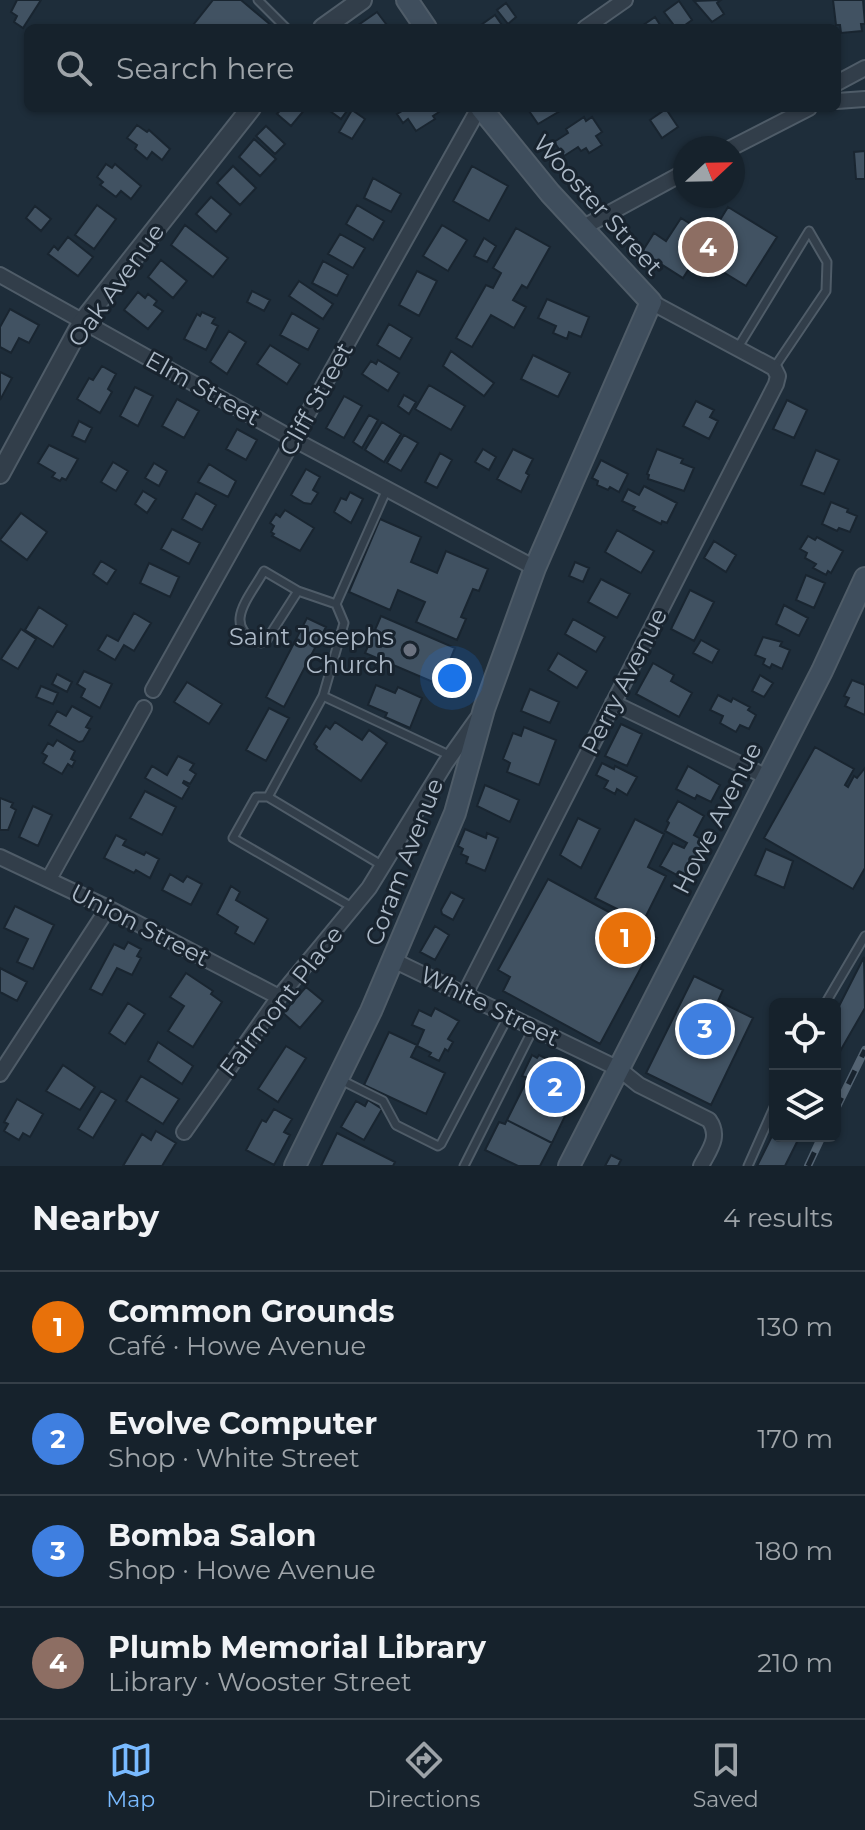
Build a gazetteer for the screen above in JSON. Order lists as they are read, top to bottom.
{
  "streets": {
    "main road": ["Wooster Street", "Howe Avenue", "Coram Avenue"],
    "street": [
      "Oak Avenue",
      "Elm Street",
      "Cliff Street",
      "Perry Avenue",
      "Union Street",
      "Fairmont Place",
      "White Street"
    ]
  },
  "crossings": [
    ["Wooster Street", "Perry Avenue"],
    ["Wooster Street", "Coram Avenue"],
    ["Oak Avenue", "Elm Street"],
    ["Elm Street", "Cliff Street"],
    ["Elm Street", "Coram Avenue"],
    ["Perry Avenue", "White Street"],
    ["Howe Avenue", "White Street"],
    ["Coram Avenue", "Fairmont Place"],
    ["Coram Avenue", "White Street"],
    ["Union Street", "Fairmont Place"]
  ],
  "places": ["Saint Josephs Church"],
  "north": "right",
  "page": {
    "search": "Search here",
    "pins": [
      "4",
      "1",
      "3",
      "2"
    ],
    "heading": ["Nearby", "4 results"],
    "list": [
      {
        "mark": "1",
        "name": "Common Grounds",
        "note": "Café · Howe Avenue",
        "value": "130 m"
      },
      {
        "mark": "2",
        "name": "Evolve Computer",
        "note": "Shop · White Street",
        "value": "170 m"
      },
      {
        "mark": "3",
        "name": "Bomba Salon",
        "note": "Shop · Howe Avenue",
        "value": "180 m"
      },
      {
        "mark": "4",
        "name": "Plumb Memorial Library",
        "note": "Library · Wooster Street",
        "value": "210 m"
      }
    ],
    "nav": ["Map", "Directions", "Saved"]
  }
}
